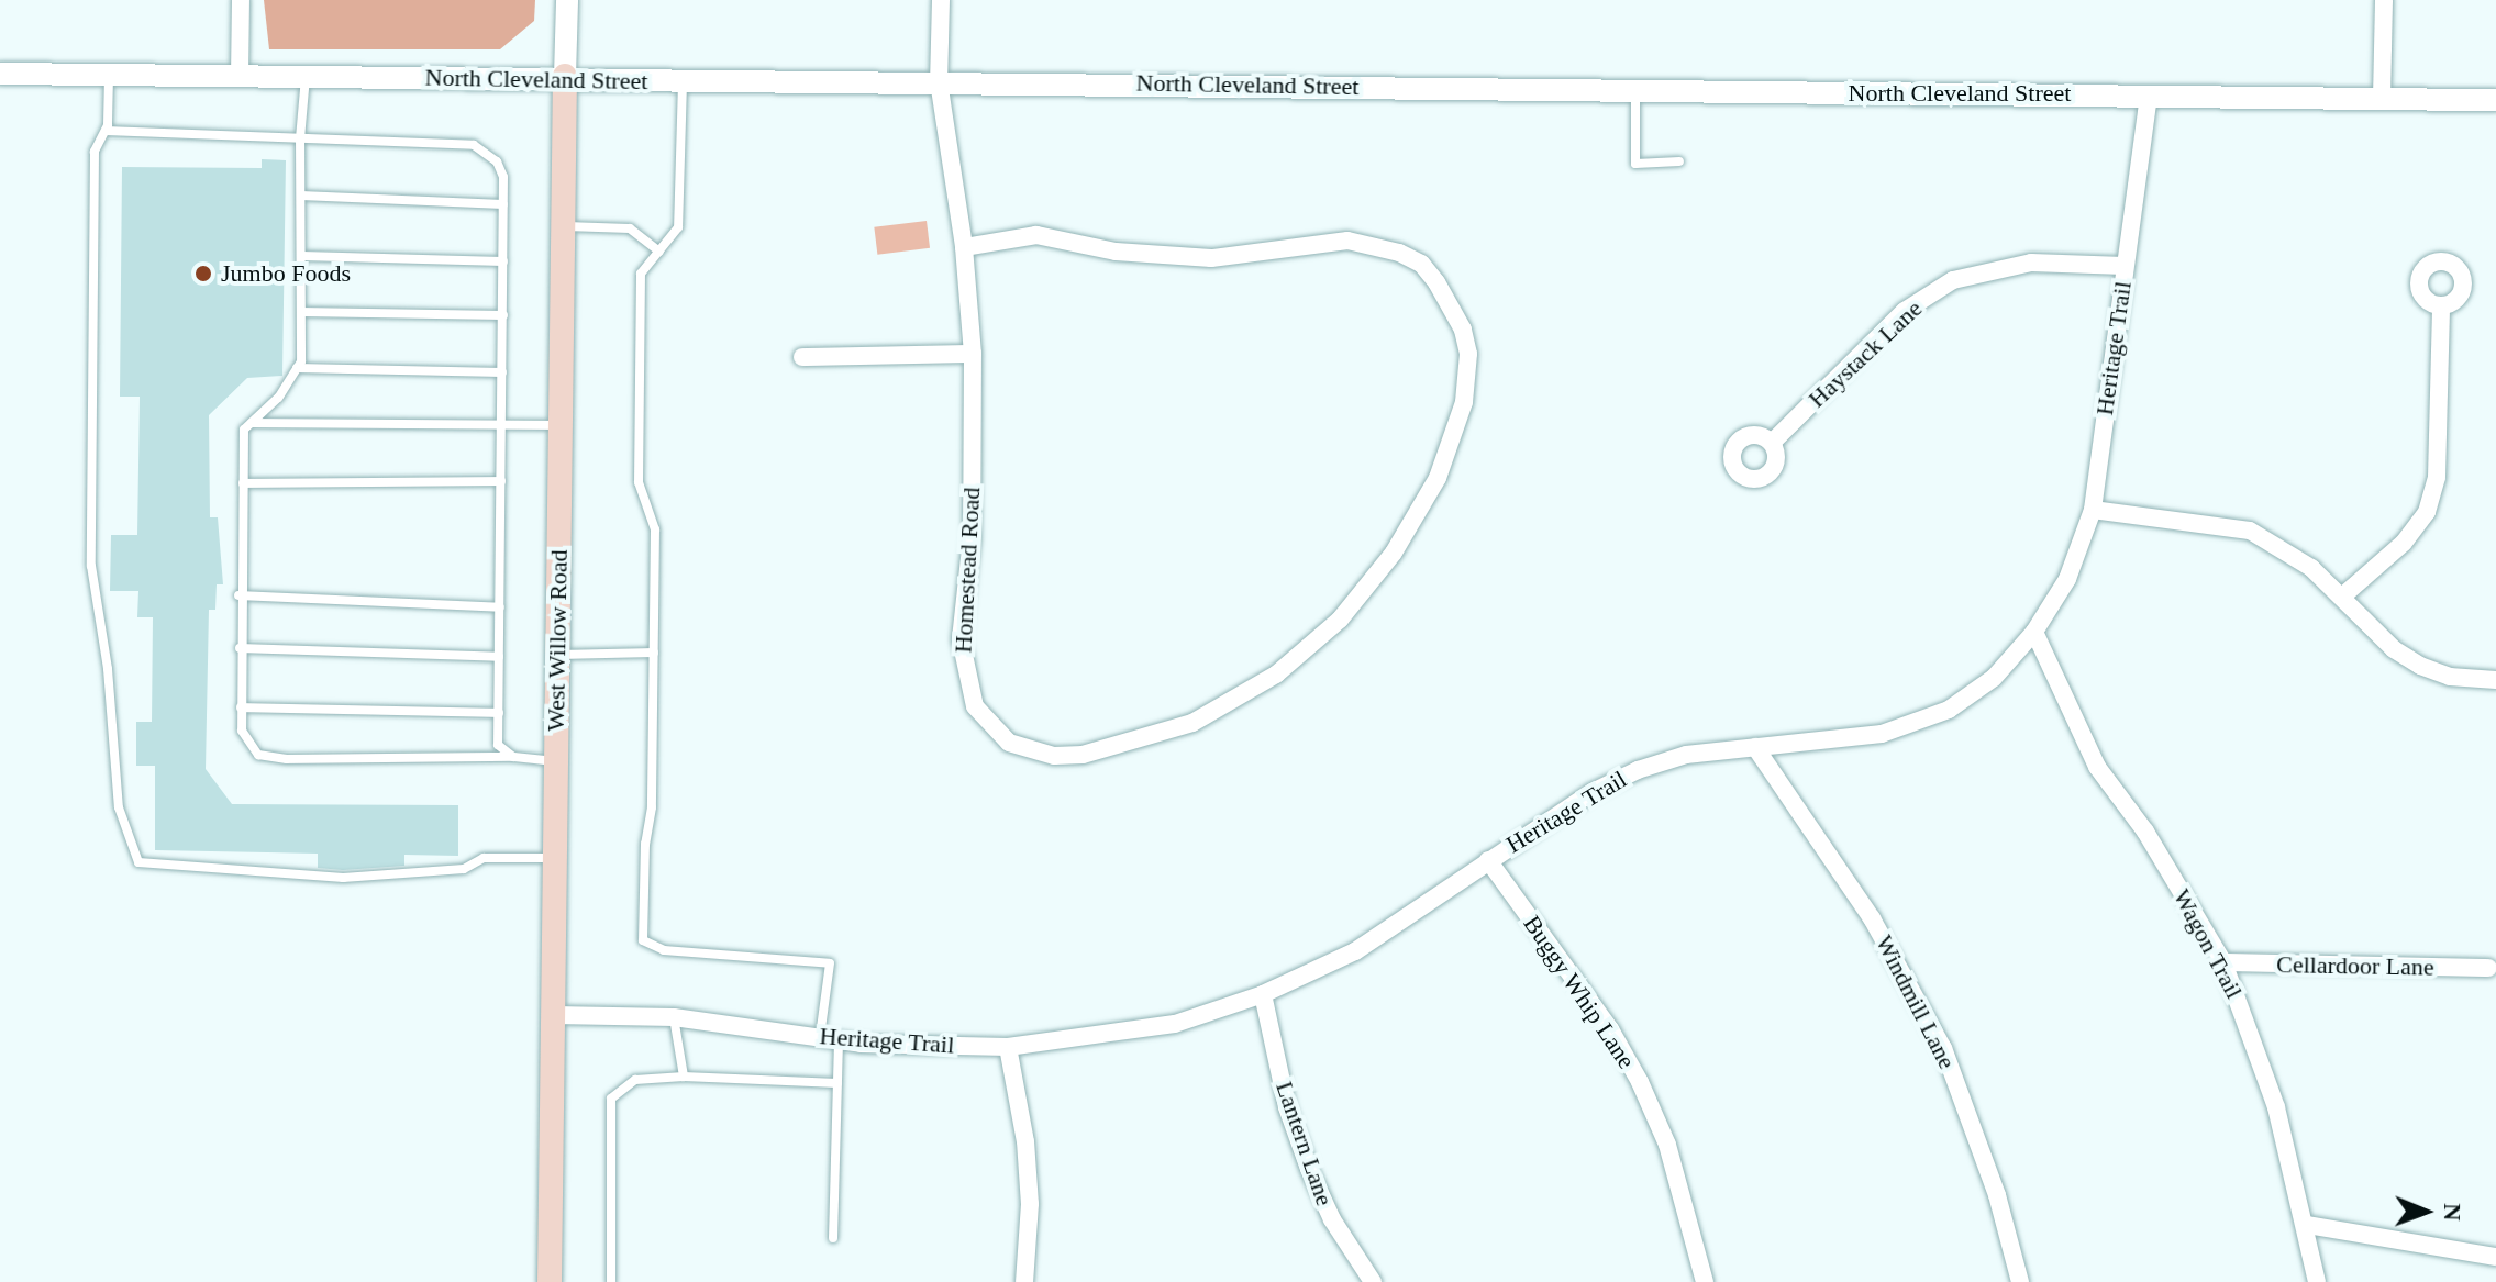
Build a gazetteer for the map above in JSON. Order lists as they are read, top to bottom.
{
  "streets": {
    "main road": ["West Willow Road"],
    "street": [
      "North Cleveland Street",
      "Heritage Trail",
      "Haystack Lane",
      "Homestead Road",
      "Wagon Trail",
      "Cellardoor Lane",
      "Buggy Whip Lane",
      "Windmill Lane",
      "Lantern Lane"
    ]
  },
  "crossings": [
    ["North Cleveland Street", "Heritage Trail"],
    ["North Cleveland Street", "Homestead Road"],
    ["North Cleveland Street", "West Willow Road"],
    ["Heritage Trail", "Haystack Lane"],
    ["Heritage Trail", "West Willow Road"],
    ["Heritage Trail", "Wagon Trail"],
    ["Heritage Trail", "Buggy Whip Lane"],
    ["Heritage Trail", "Windmill Lane"],
    ["Heritage Trail", "Lantern Lane"],
    ["Wagon Trail", "Cellardoor Lane"]
  ],
  "places": ["Jumbo Foods"],
  "north": "right"
}
